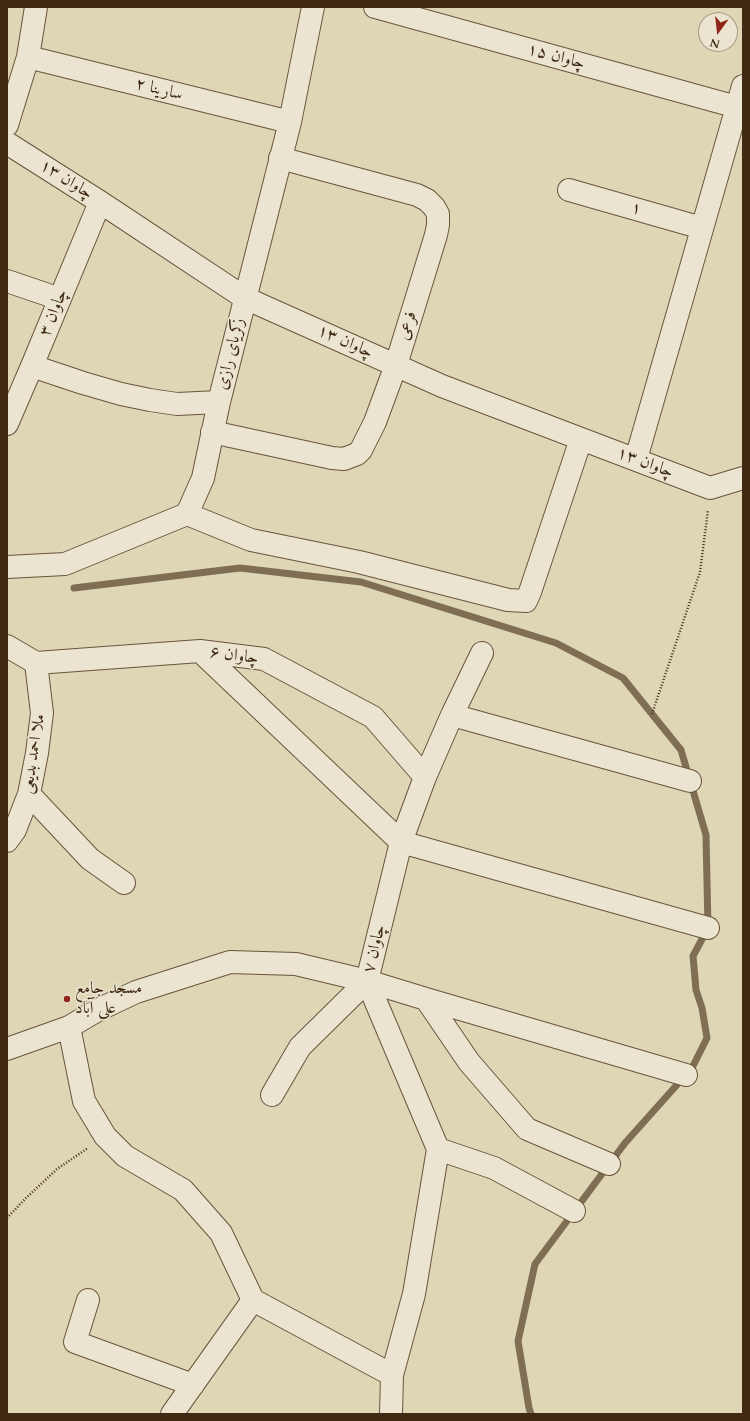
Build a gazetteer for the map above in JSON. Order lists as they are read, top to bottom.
{
  "streets": {
    "street": [
      "چاوان ۱۵",
      "سارینا ۲",
      "چاوان ۱۳",
      "۱",
      "چاوان ۳",
      "فرعی",
      "زکریای رازی",
      "چاوان ۶",
      "ملا احمد بدیعی",
      "چاوان ۷"
    ]
  },
  "crossings": [
    ["سارینا ۲", "زکریای رازی"],
    ["چاوان ۱۳", "چاوان ۳"],
    ["چاوان ۱۳", "فرعی"],
    ["چاوان ۱۳", "زکریای رازی"],
    ["فرعی", "زکریای رازی"],
    ["چاوان ۶", "ملا احمد بدیعی"],
    ["چاوان ۶", "چاوان ۷"]
  ],
  "places": ["مسجد جامع علی آباد"],
  "north": "bottom"
}
